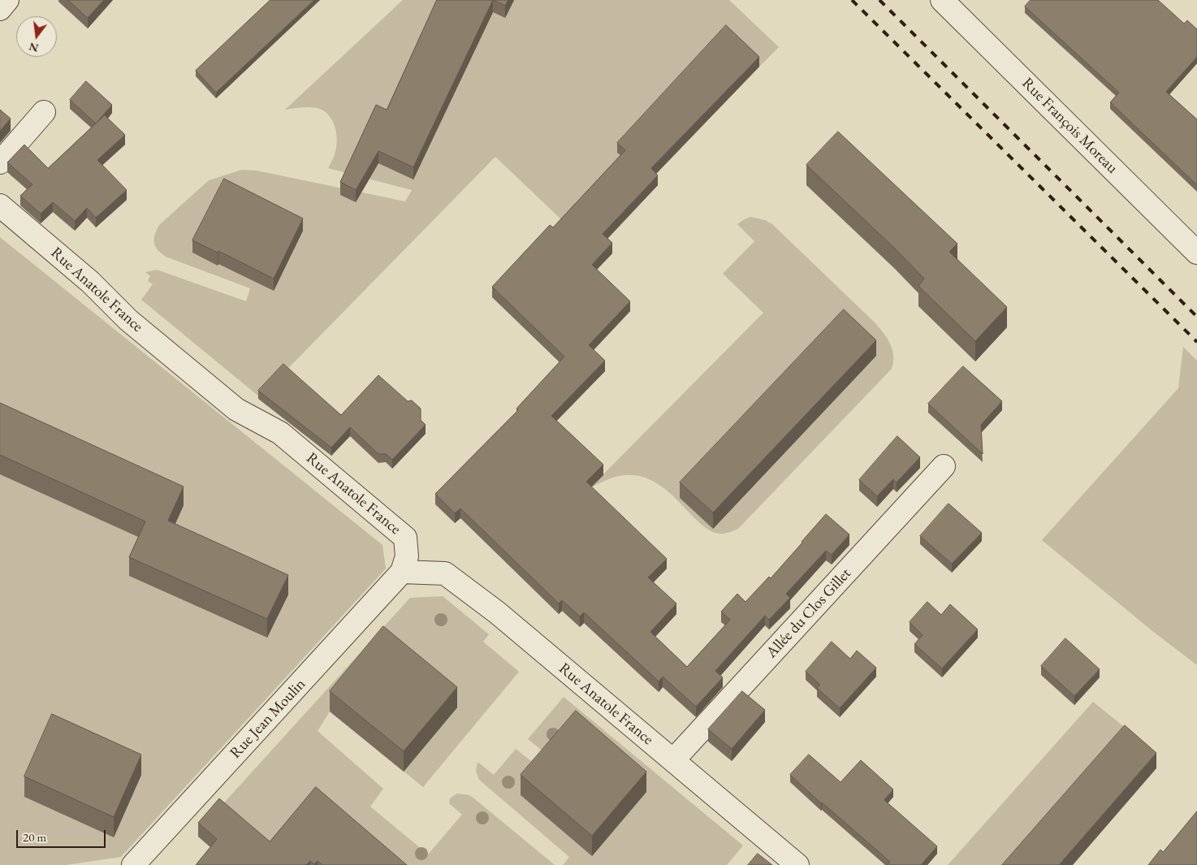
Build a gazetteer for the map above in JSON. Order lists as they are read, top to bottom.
{
  "streets": {
    "street": [
      "Rue François Moreau",
      "Rue Anatole France",
      "Allée du Clos Gillet",
      "Rue Jean Moulin"
    ]
  },
  "crossings": [
    ["Rue Anatole France", "Allée du Clos Gillet"],
    ["Rue Anatole France", "Rue Jean Moulin"]
  ],
  "scale_bar": "20 m",
  "north": "bottom"
}
